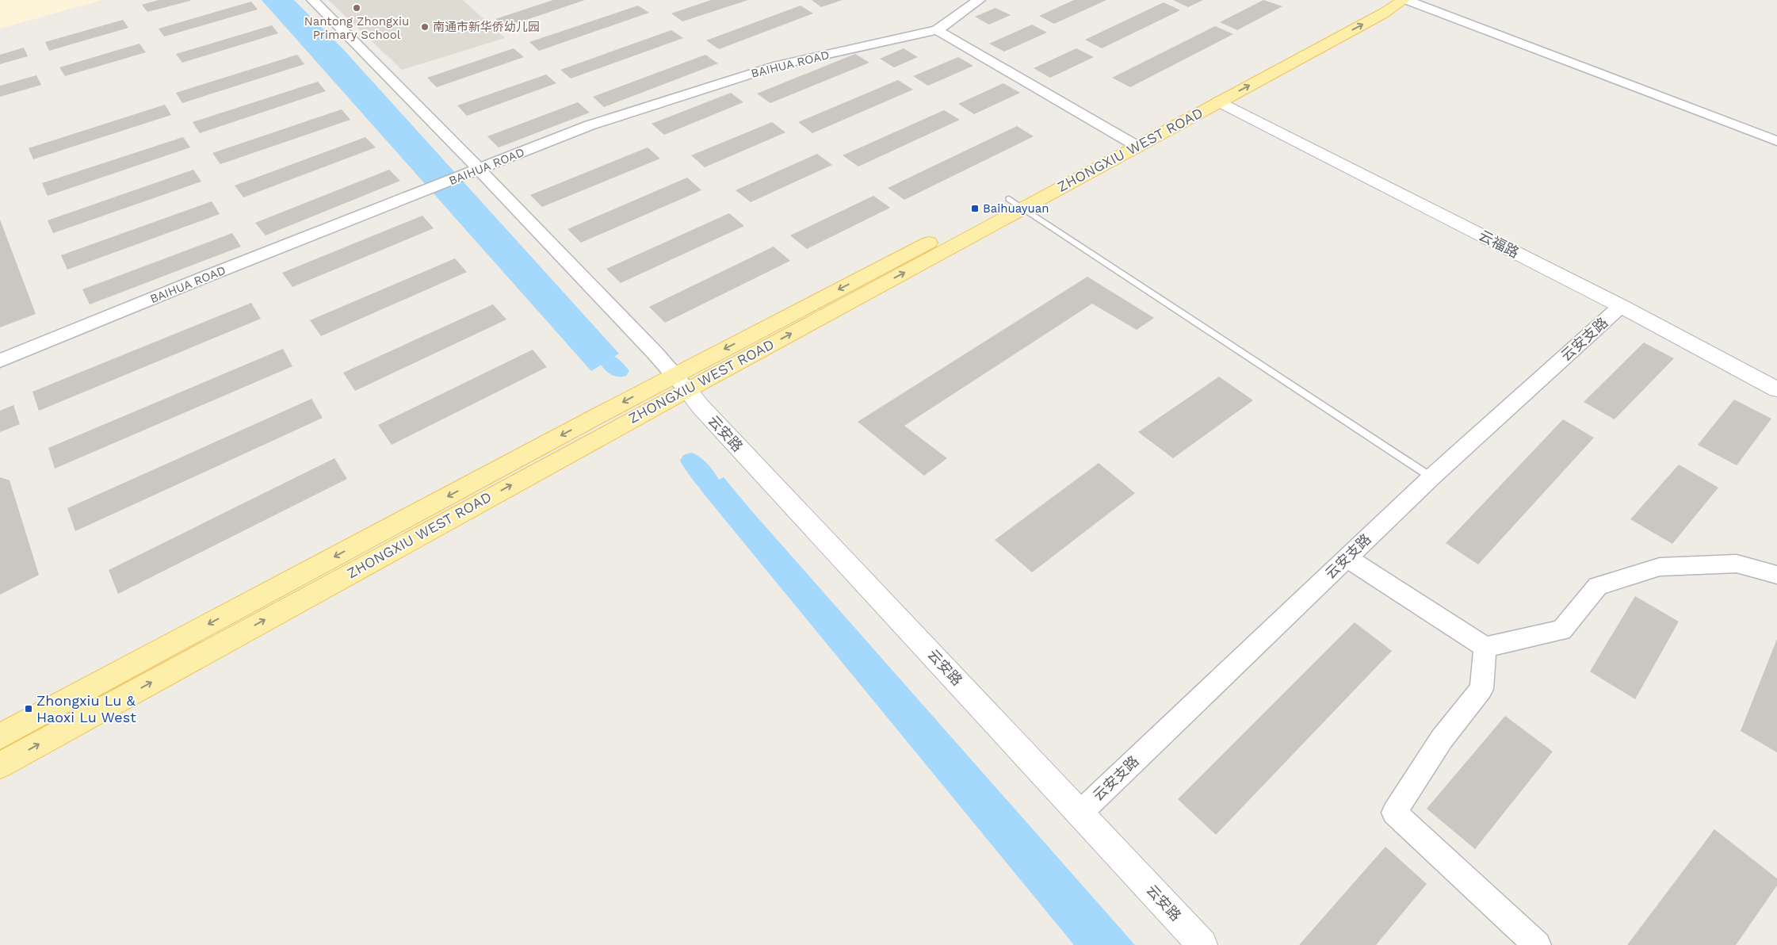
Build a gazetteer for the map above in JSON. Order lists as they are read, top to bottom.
{
  "streets": {
    "main road": ["ZHONGXIU WEST ROAD"],
    "street": [
      "BAIHUA ROAD",
      "云福路",
      "云安支路",
      "云安路"
    ]
  },
  "crossings": [
    ["ZHONGXIU WEST ROAD", "云福路"],
    ["ZHONGXIU WEST ROAD", "云安路"],
    ["云福路", "云安支路"],
    ["云安支路", "云安路"]
  ],
  "places": {
    "other": ["Nantong Zhongxiu Primary School", "南通市新华侨幼儿园"],
    "transit": ["Baihuayuan", "Zhongxiu Lu & Haoxi Lu West"]
  }
}
